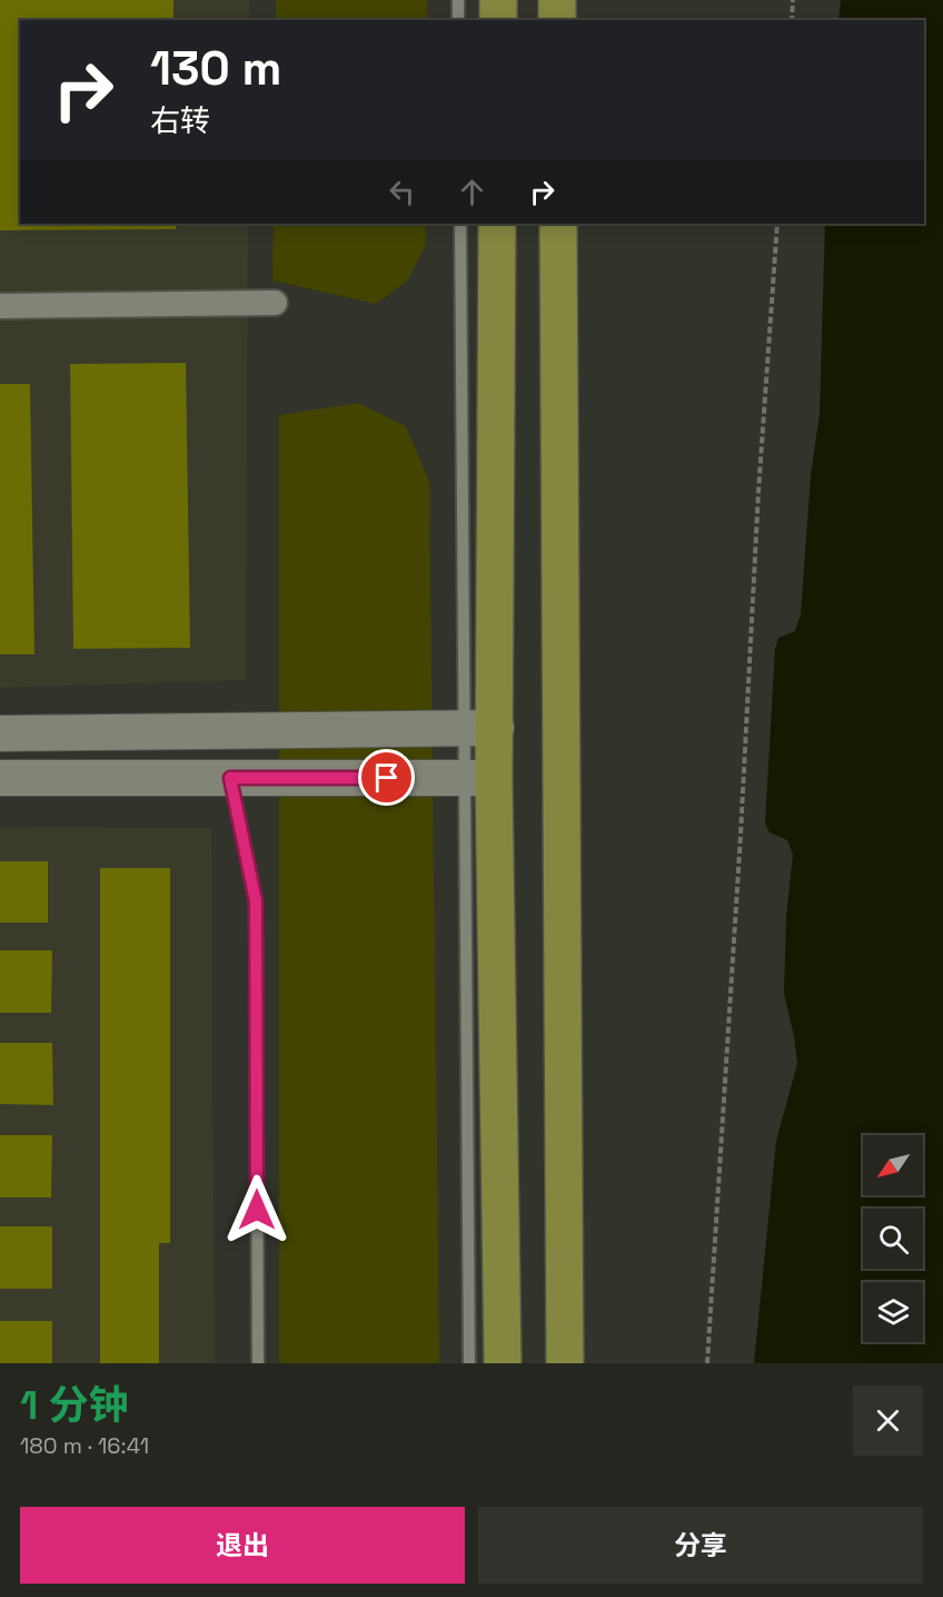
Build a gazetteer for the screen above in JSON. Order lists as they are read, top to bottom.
{
  "north": "bottom left",
  "page": {
    "turn": ["130 m", "右转"],
    "heading": ["1 分钟", "180 m · 16:41"],
    "buttons": ["退出", "分享"]
  }
}
